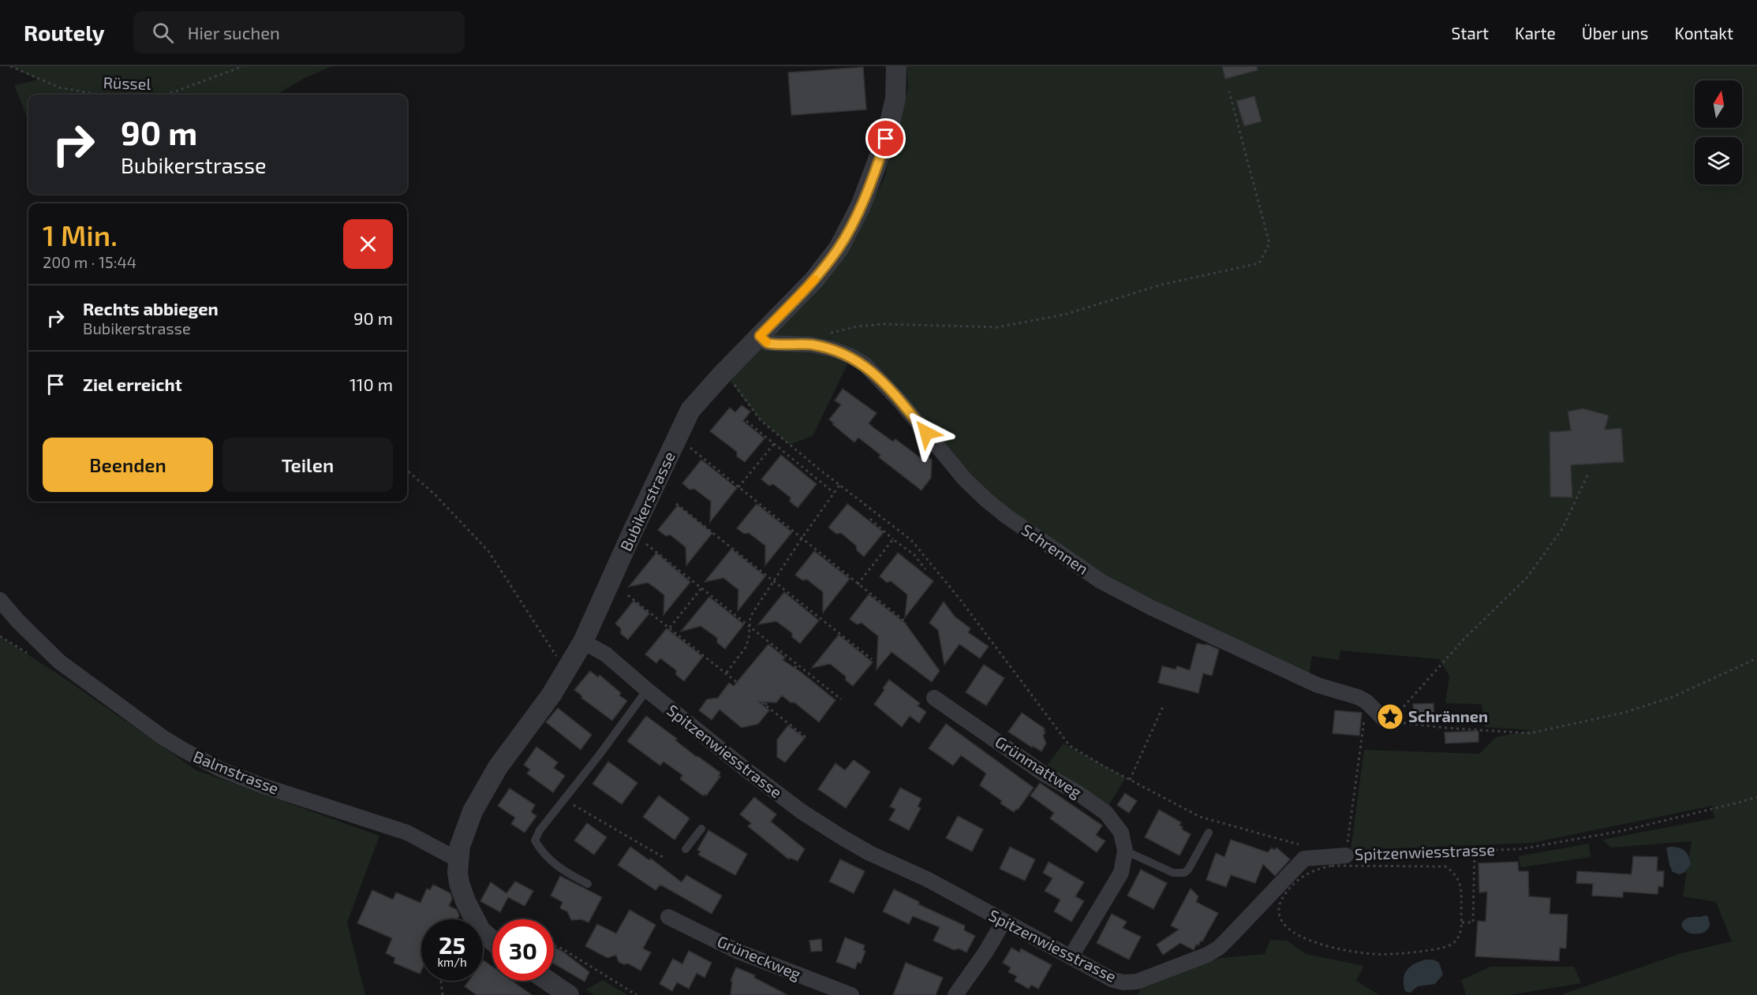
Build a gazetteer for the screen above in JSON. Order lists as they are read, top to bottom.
{
  "streets": {
    "street": [
      "Bubikerstrasse",
      "Schrennen",
      "Spitzenwiesstrasse",
      "Grünmattweg",
      "Balmstrasse",
      "Grüneckweg"
    ],
    "path": ["Rüssel"]
  },
  "crossings": [
    ["Bubikerstrasse", "Schrennen"],
    ["Bubikerstrasse", "Spitzenwiesstrasse"],
    ["Bubikerstrasse", "Balmstrasse"],
    ["Spitzenwiesstrasse", "Grünmattweg"]
  ],
  "places": {
    "place": ["Schrännen"]
  },
  "north": "top",
  "page": {
    "header": "Routely",
    "search": "Hier suchen",
    "nav": [
      "Start",
      "Karte",
      "Über uns",
      "Kontakt"
    ],
    "turn": ["90 m", "Bubikerstrasse"],
    "heading": ["1 Min.", "200 m · 15:44"],
    "list": [
      {
        "name": "Rechts abbiegen",
        "note": "Bubikerstrasse",
        "value": "90 m"
      },
      {
        "name": "Ziel erreicht",
        "value": "110 m"
      }
    ],
    "buttons": ["Beenden", "Teilen"],
    "speed": "25 km/h",
    "limit": "30"
  }
}
